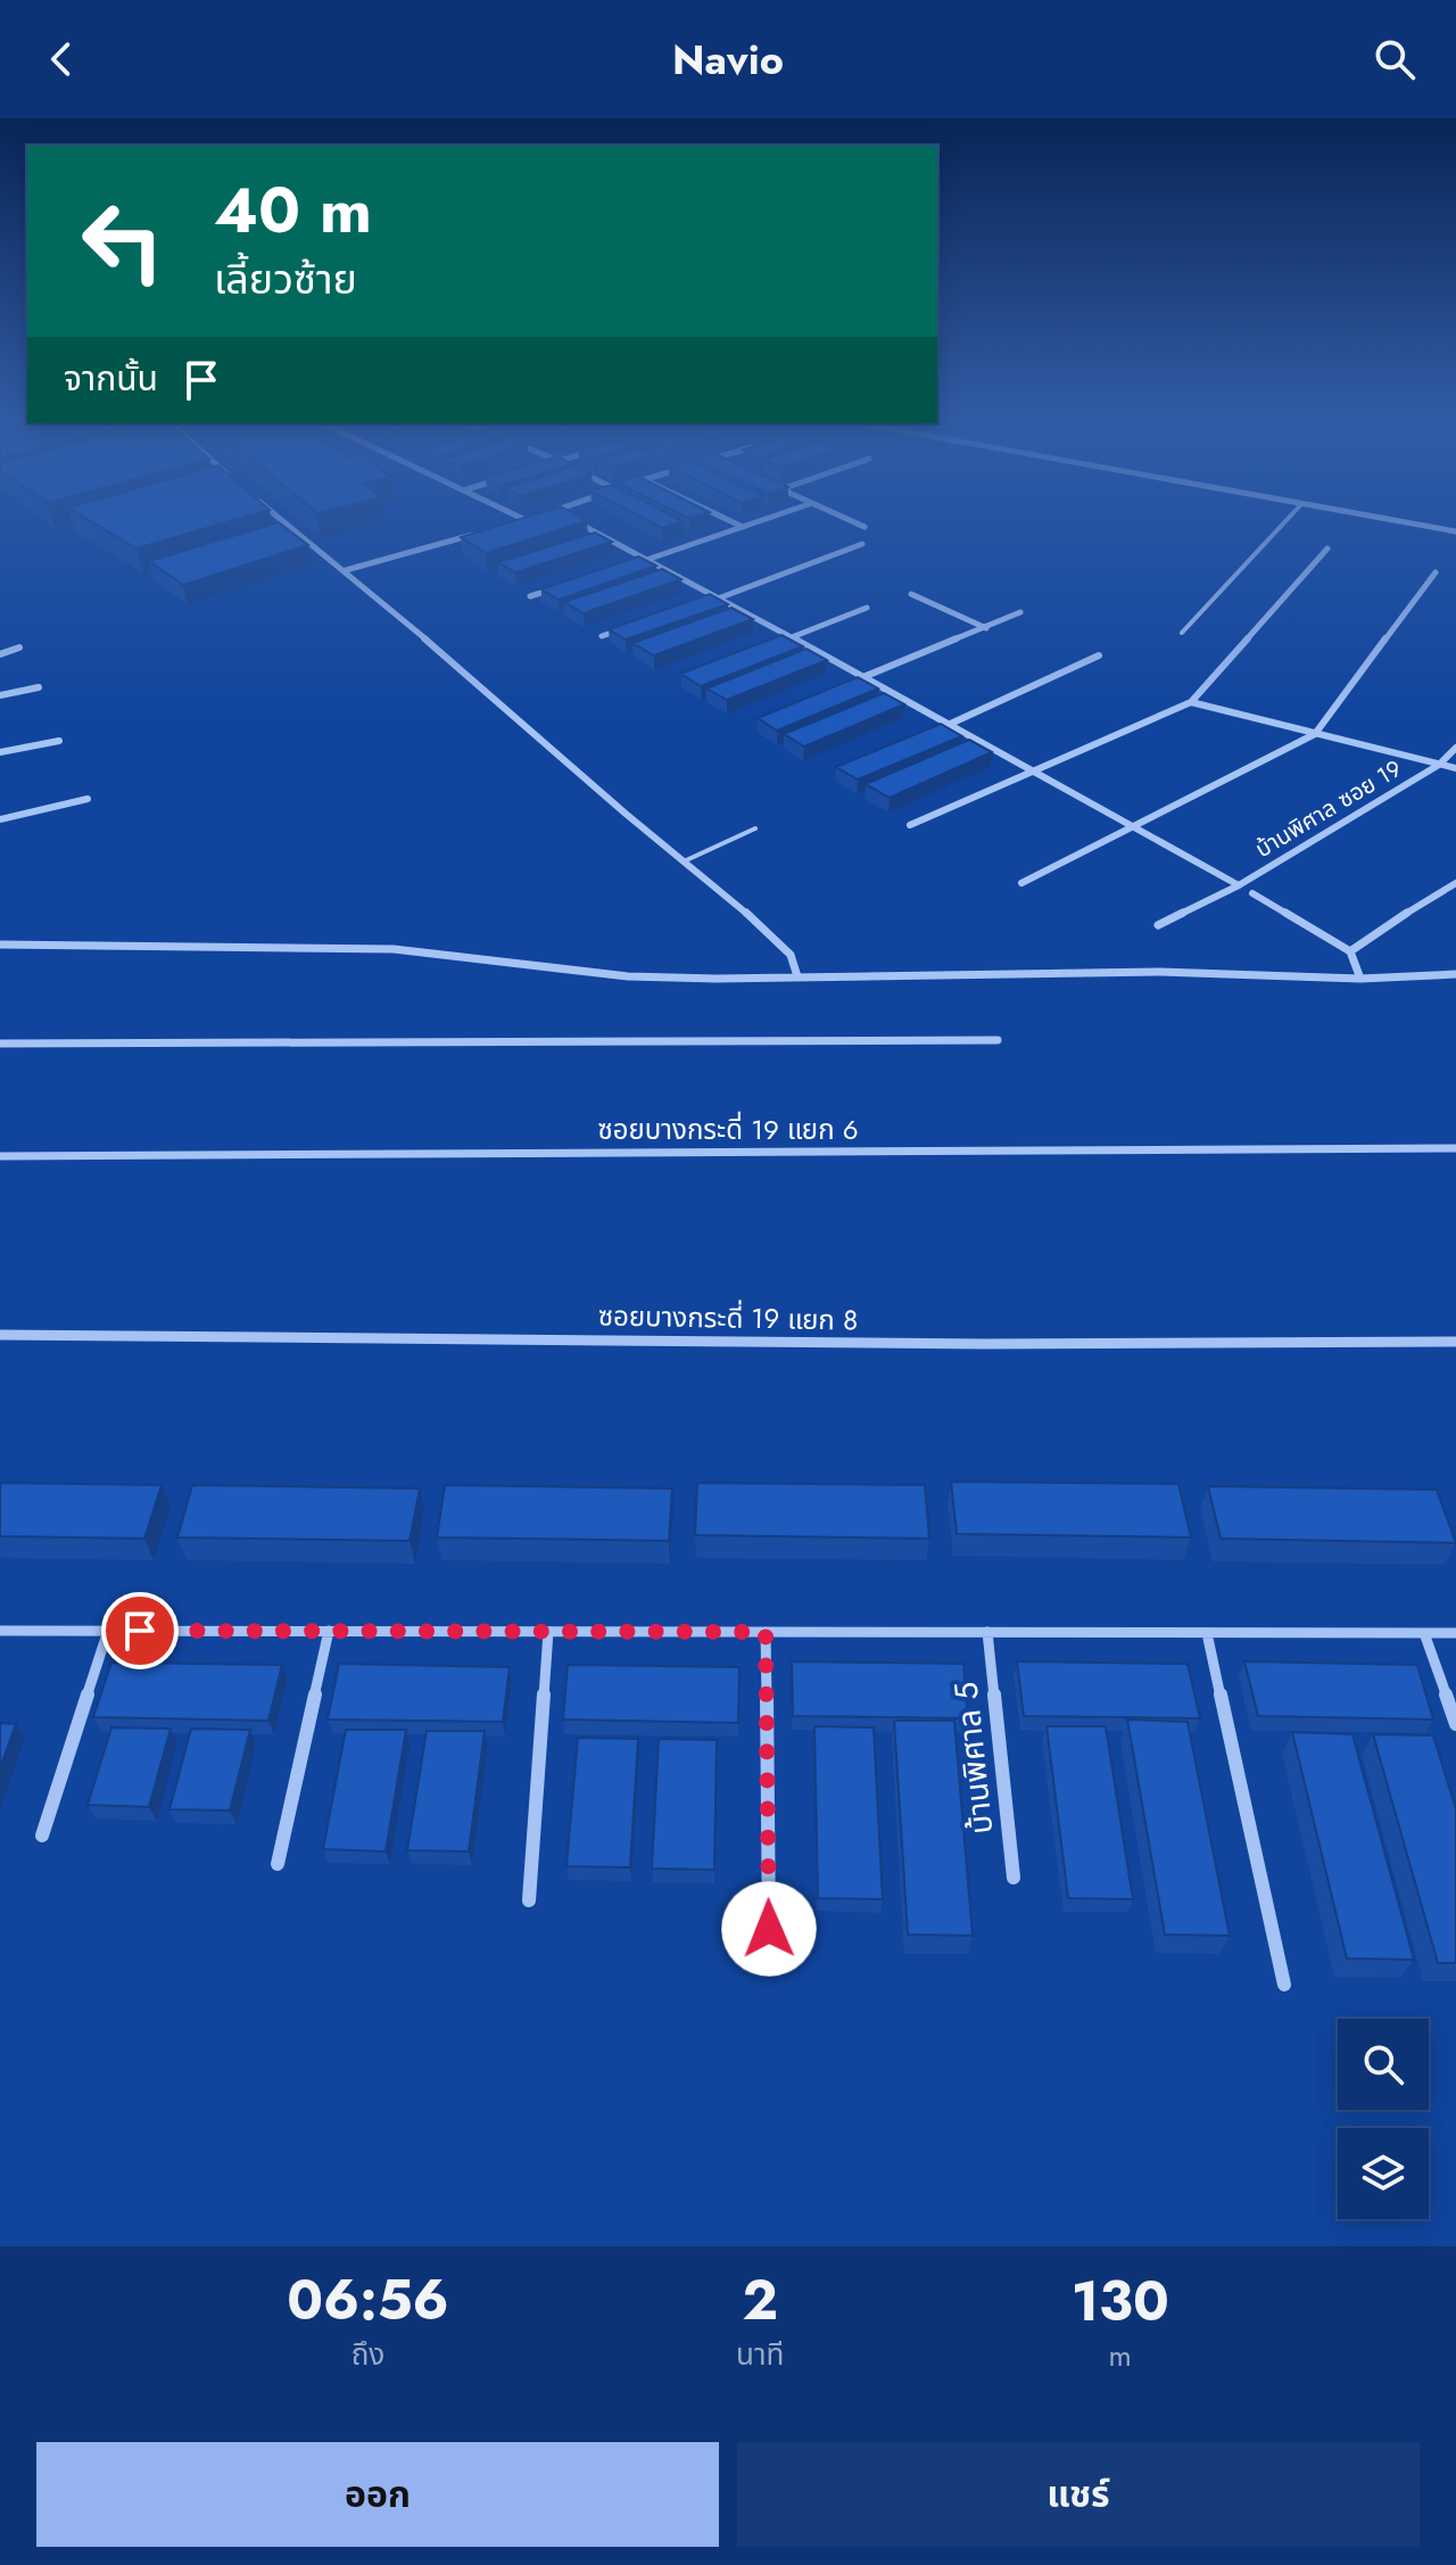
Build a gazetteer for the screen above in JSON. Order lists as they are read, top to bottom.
{
  "streets": {
    "street": [
      "บ้านพิศาล ซอย 19",
      "ซอยบางกระดี่ 19 แยก 6",
      "ซอยบางกระดี่ 19 แยก 8",
      "บ้านพิศาล 5"
    ]
  },
  "page": {
    "header": "Navio",
    "turn": ["40 m", "เลี้ยวซ้าย"],
    "then": "จากนั้น",
    "eta": [
      "06:56",
      "ถึง",
      "2",
      "นาที",
      "130",
      "m"
    ],
    "buttons": ["ออก", "แชร์"]
  }
}
